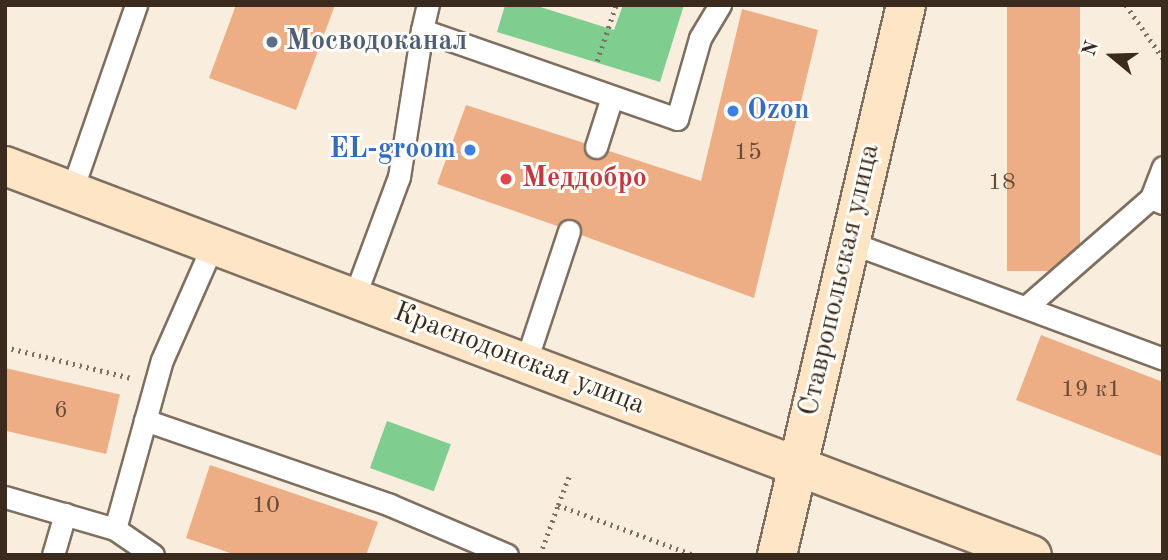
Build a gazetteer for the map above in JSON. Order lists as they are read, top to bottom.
{
  "streets": {
    "main road": ["Ставропольская улица", "Краснодонская улица"]
  },
  "crossings": [
    ["Ставропольская улица", "Краснодонская улица"]
  ],
  "places": [
    "Мосводоканал",
    "Ozon",
    "EL-groom",
    "Меддобро"
  ],
  "house_numbers": [
    "15",
    "18",
    "19 к1",
    "6",
    "10"
  ],
  "north": "left"
}
